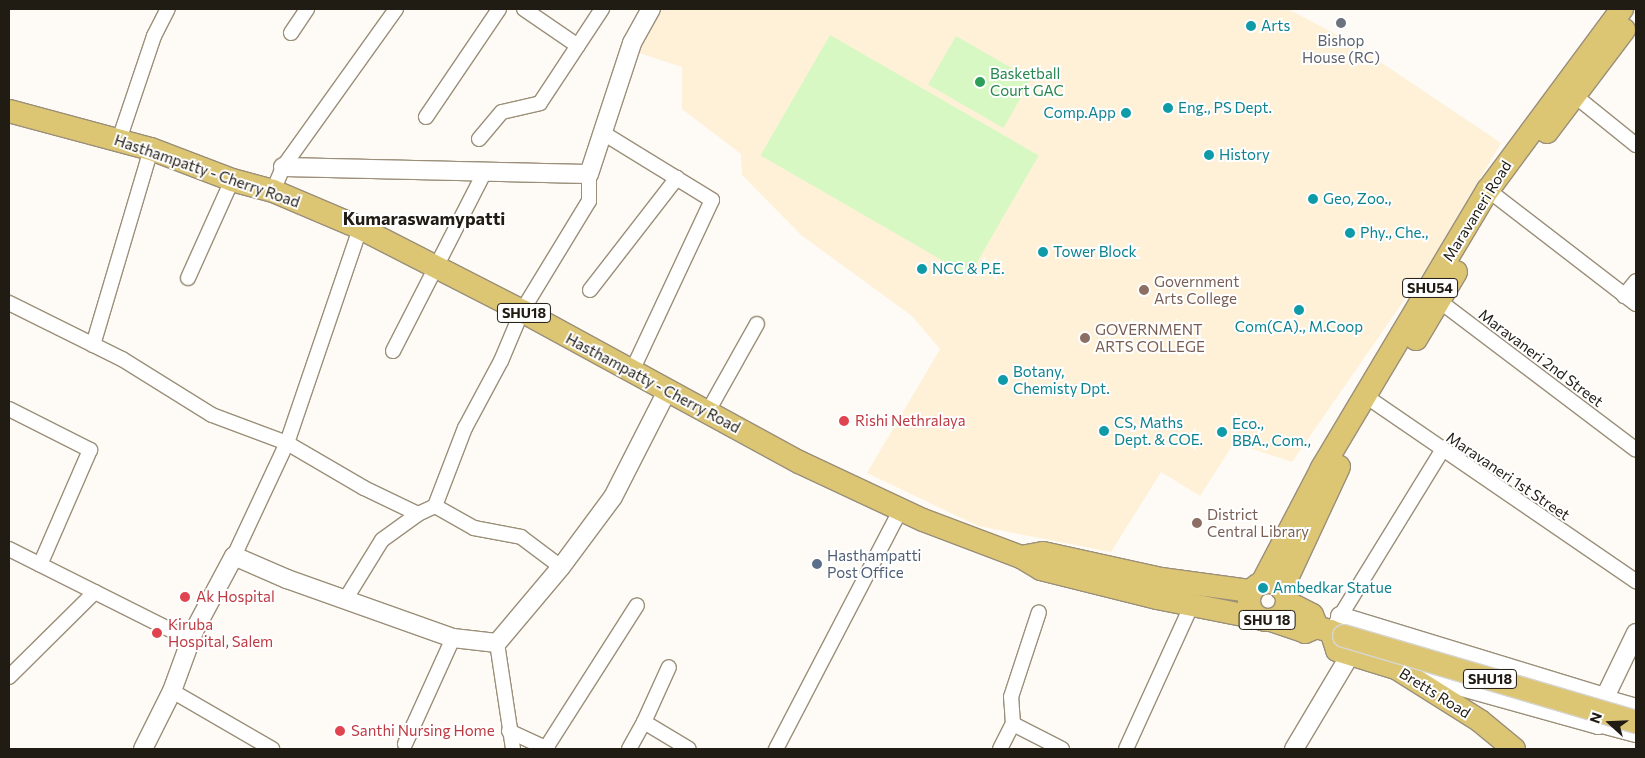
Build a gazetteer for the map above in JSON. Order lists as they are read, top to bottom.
{
  "streets": {
    "main road": [
      "Hasthampatty - Cherry Road",
      "Maravaneri Road",
      "SHU54",
      "SHU18",
      "SHU 18",
      "Bretts Road"
    ],
    "street": ["Maravaneri 2nd Street", "Maravaneri 1st Street"]
  },
  "crossings": [
    ["Hasthampatty - Cherry Road", "SHU18"],
    ["Hasthampatty - Cherry Road", "SHU 18"],
    ["Hasthampatty - Cherry Road", "Bretts Road"],
    ["Maravaneri Road", "Maravaneri 2nd Street"],
    ["Maravaneri Road", "Maravaneri 1st Street"],
    ["Maravaneri Road", "SHU 18"],
    ["SHU18", "Bretts Road"]
  ],
  "districts": ["Kumaraswamypatti"],
  "places": [
    "Bishop House (RC)",
    "Arts",
    "Basketball Court GAC",
    "Eng., PS Dept.",
    "Comp.App",
    "History",
    "Geo, Zoo.,",
    "Phy., Che.,",
    "Tower Block",
    "NCC & P.E.",
    "Government Arts College",
    "Com(CA)., M.Coop",
    "GOVERNMENT ARTS COLLEGE",
    "Botany, Chemisty Dpt.",
    "Rishi Nethralaya",
    "CS, Maths Dept. & COE.",
    "Eco., BBA., Com.,",
    "District Central Library",
    "Hasthampatti Post Office",
    "Ambedkar Statue",
    "Ak Hospital",
    "Kiruba Hospital, Salem",
    "Santhi Nursing Home"
  ],
  "north": "left"
}
